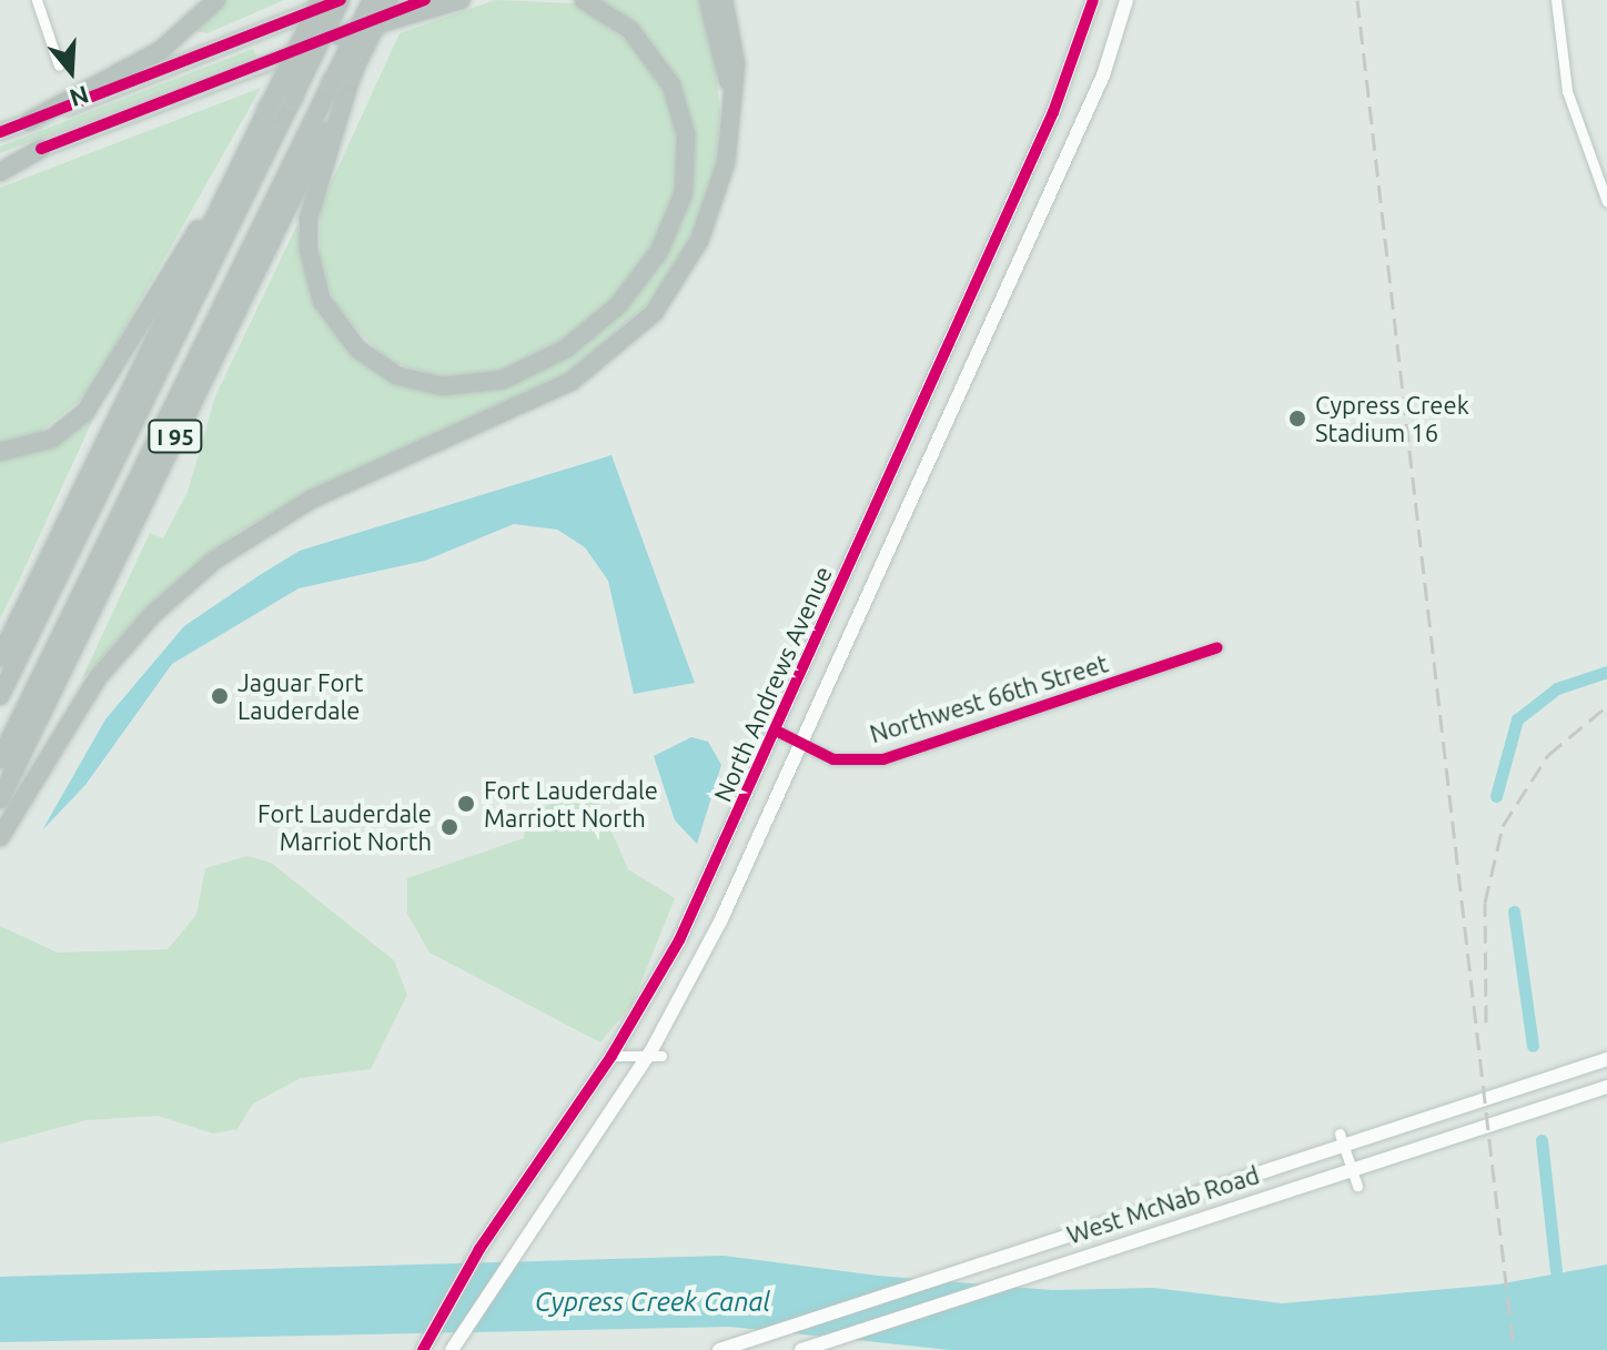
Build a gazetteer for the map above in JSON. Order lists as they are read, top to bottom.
{
  "streets": {
    "highway": ["I 95"],
    "main road": ["North Andrews Avenue", "West McNab Road"],
    "street": ["Northwest 66th Street"]
  },
  "crossings": [
    ["North Andrews Avenue", "Northwest 66th Street"]
  ],
  "water": ["Cypress Creek Canal"],
  "places": [
    "Cypress Creek Stadium 16",
    "Jaguar Fort Lauderdale",
    "Fort Lauderdale Marriott North",
    "Fort Lauderdale Marriot North"
  ],
  "north": "bottom"
}
